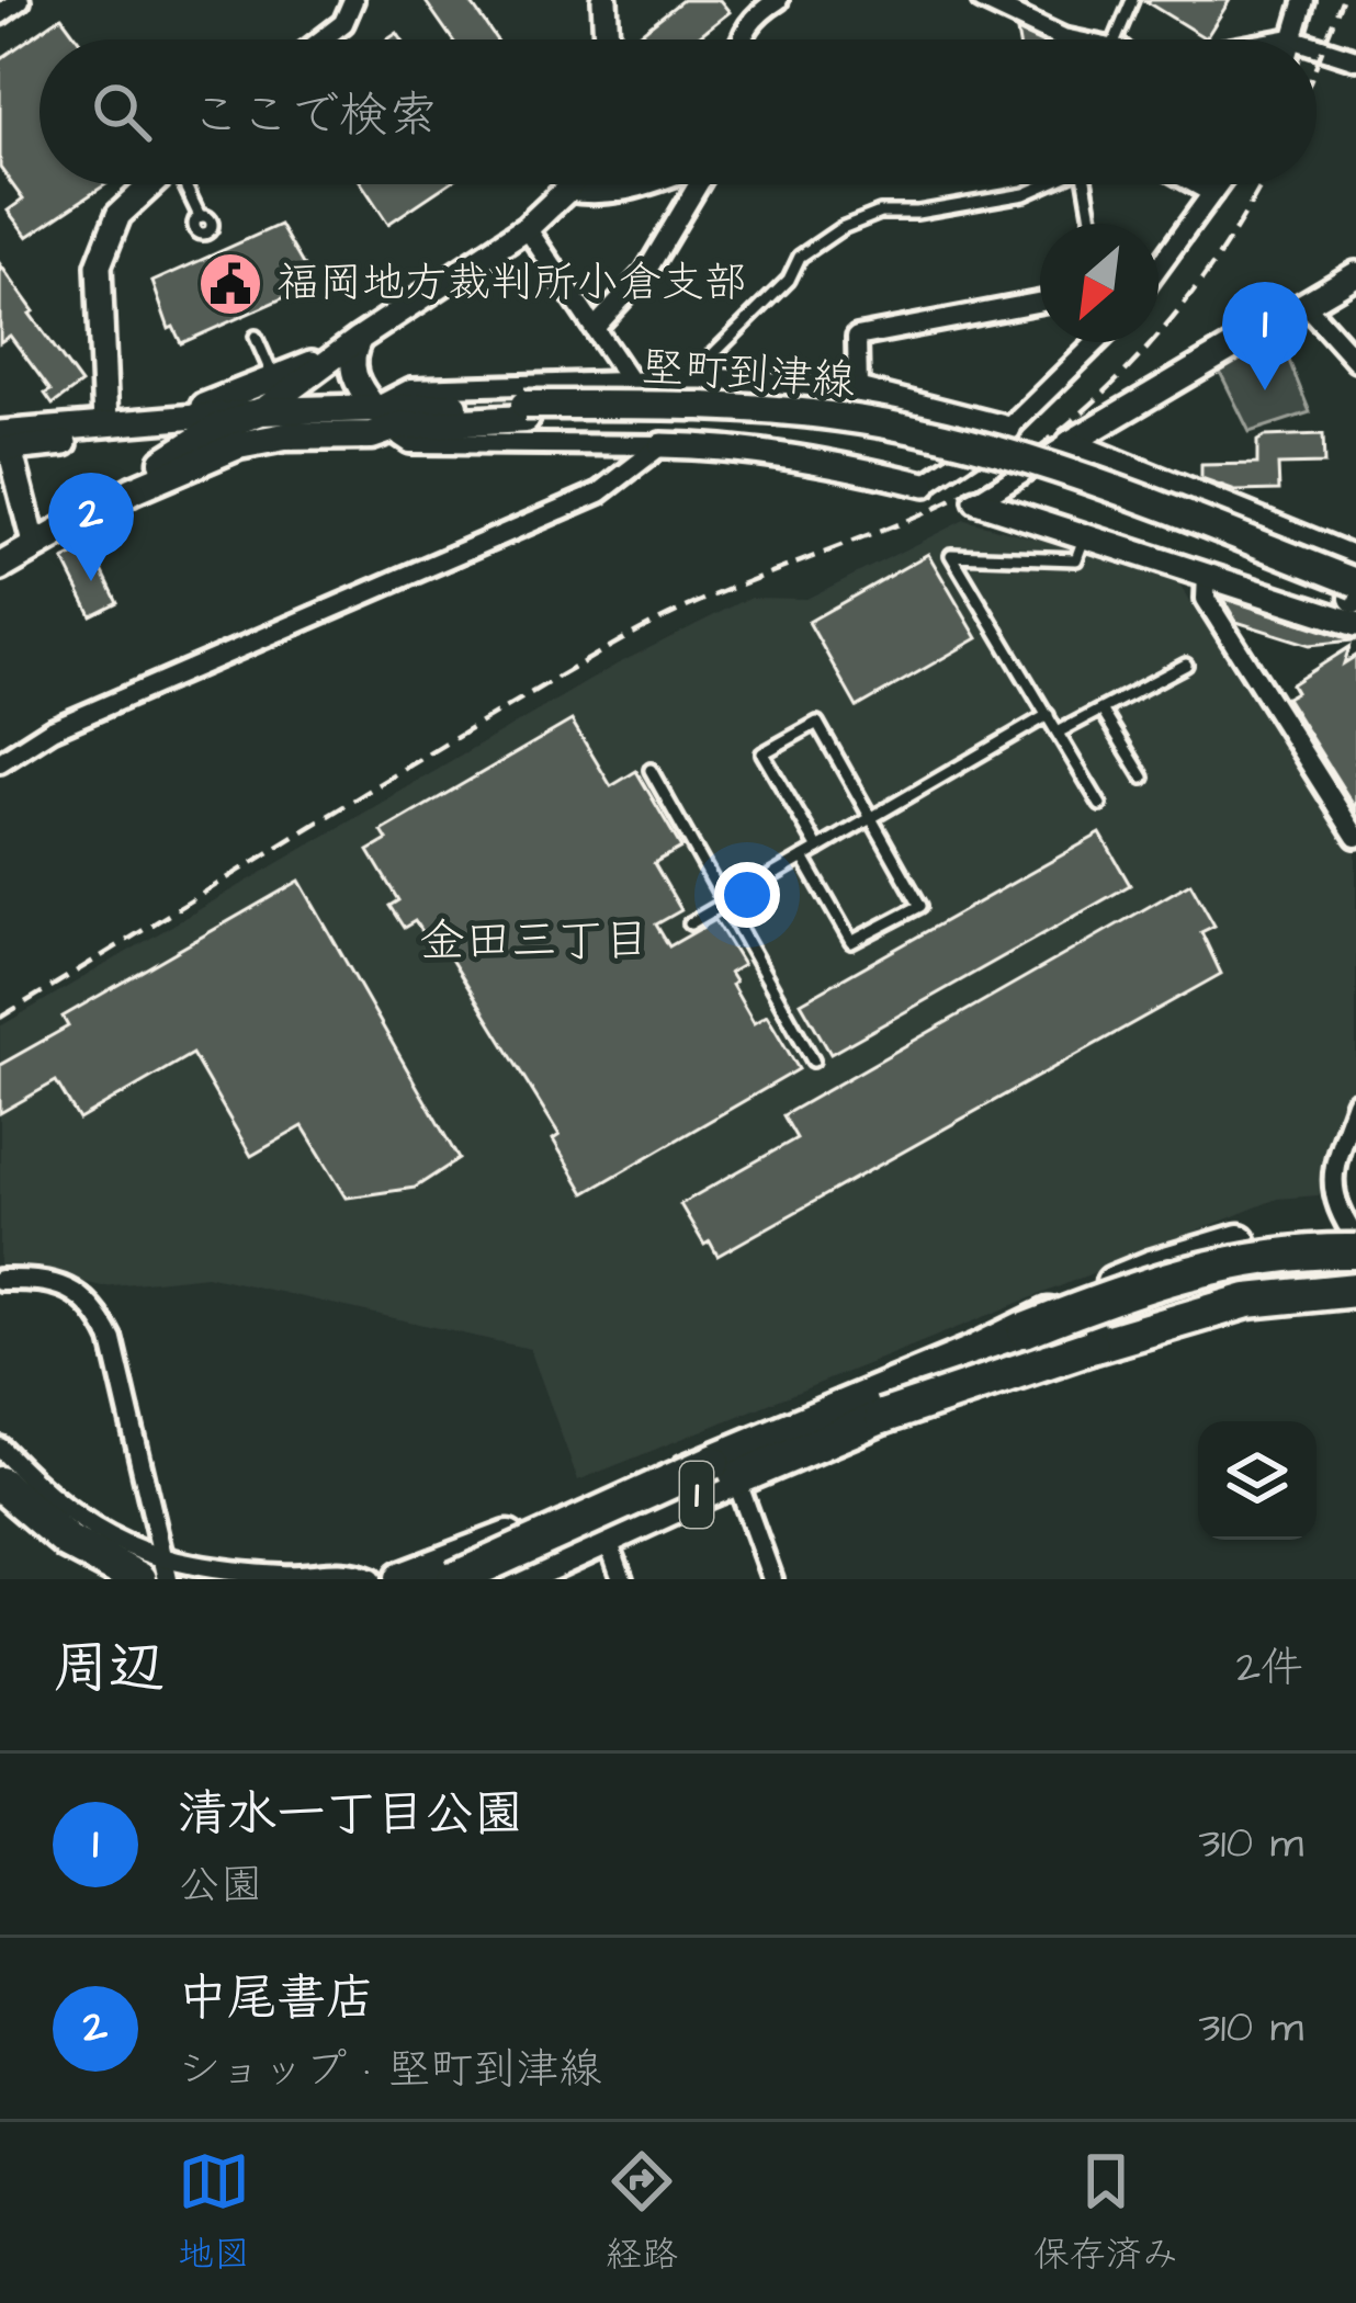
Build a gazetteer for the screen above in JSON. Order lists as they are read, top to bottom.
{
  "streets": {
    "highway": ["1"],
    "main road": ["堅町到津線"]
  },
  "districts": ["金田三丁目"],
  "places": {
    "public building": ["福岡地方裁判所小倉支部"]
  },
  "north": "bottom left",
  "page": {
    "search": "ここで検索",
    "pins": ["1", "2"],
    "heading": ["周辺", "2件"],
    "list": [
      {
        "mark": "1",
        "name": "清水一丁目公園",
        "note": "公園",
        "value": "310 m"
      },
      {
        "mark": "2",
        "name": "中尾書店",
        "note": "ショップ · 堅町到津線",
        "value": "310 m"
      }
    ],
    "nav": ["地図", "経路", "保存済み"]
  }
}
